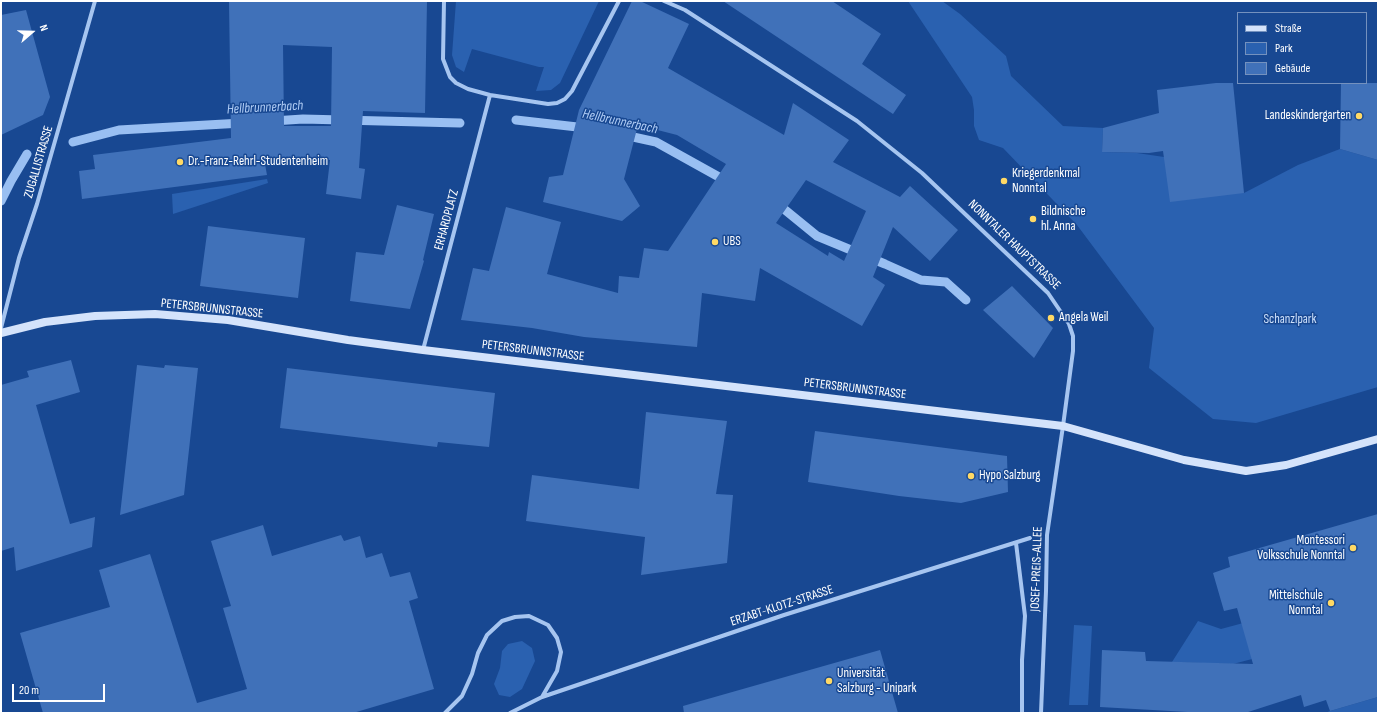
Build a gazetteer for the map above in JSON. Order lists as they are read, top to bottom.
{
  "streets": {
    "main road": ["PETERSBRUNNSTRASSE"],
    "street": [
      "ZUGALLISTRASSE",
      "ERHARDPLATZ",
      "NONNTALER HAUPTSTRASSE",
      "JOSEF-PREIS-ALLEE",
      "ERZABT-KLOTZ-STRASSE"
    ]
  },
  "crossings": [
    ["ERHARDPLATZ", "PETERSBRUNNSTRASSE"],
    ["NONNTALER HAUPTSTRASSE", "PETERSBRUNNSTRASSE"],
    ["NONNTALER HAUPTSTRASSE", "JOSEF-PREIS-ALLEE"],
    ["PETERSBRUNNSTRASSE", "JOSEF-PREIS-ALLEE"],
    ["JOSEF-PREIS-ALLEE", "ERZABT-KLOTZ-STRASSE"]
  ],
  "water": ["Hellbrunnerbach"],
  "parks": ["Schanzlpark"],
  "places": [
    "Landeskindergarten",
    "Dr.-Franz-Rehrl-Studentenheim",
    "Kriegerdenkmal Nonntal",
    "Bildnische hl. Anna",
    "UBS",
    "Angela Weil",
    "Hypo Salzburg",
    "Montessori Volksschule Nonntal",
    "Mittelschule Nonntal",
    "Universität Salzburg - Unipark"
  ],
  "legend": ["Straße", "Park", "Gebäude"],
  "scale_bar": "20 m",
  "north": "right"
}
